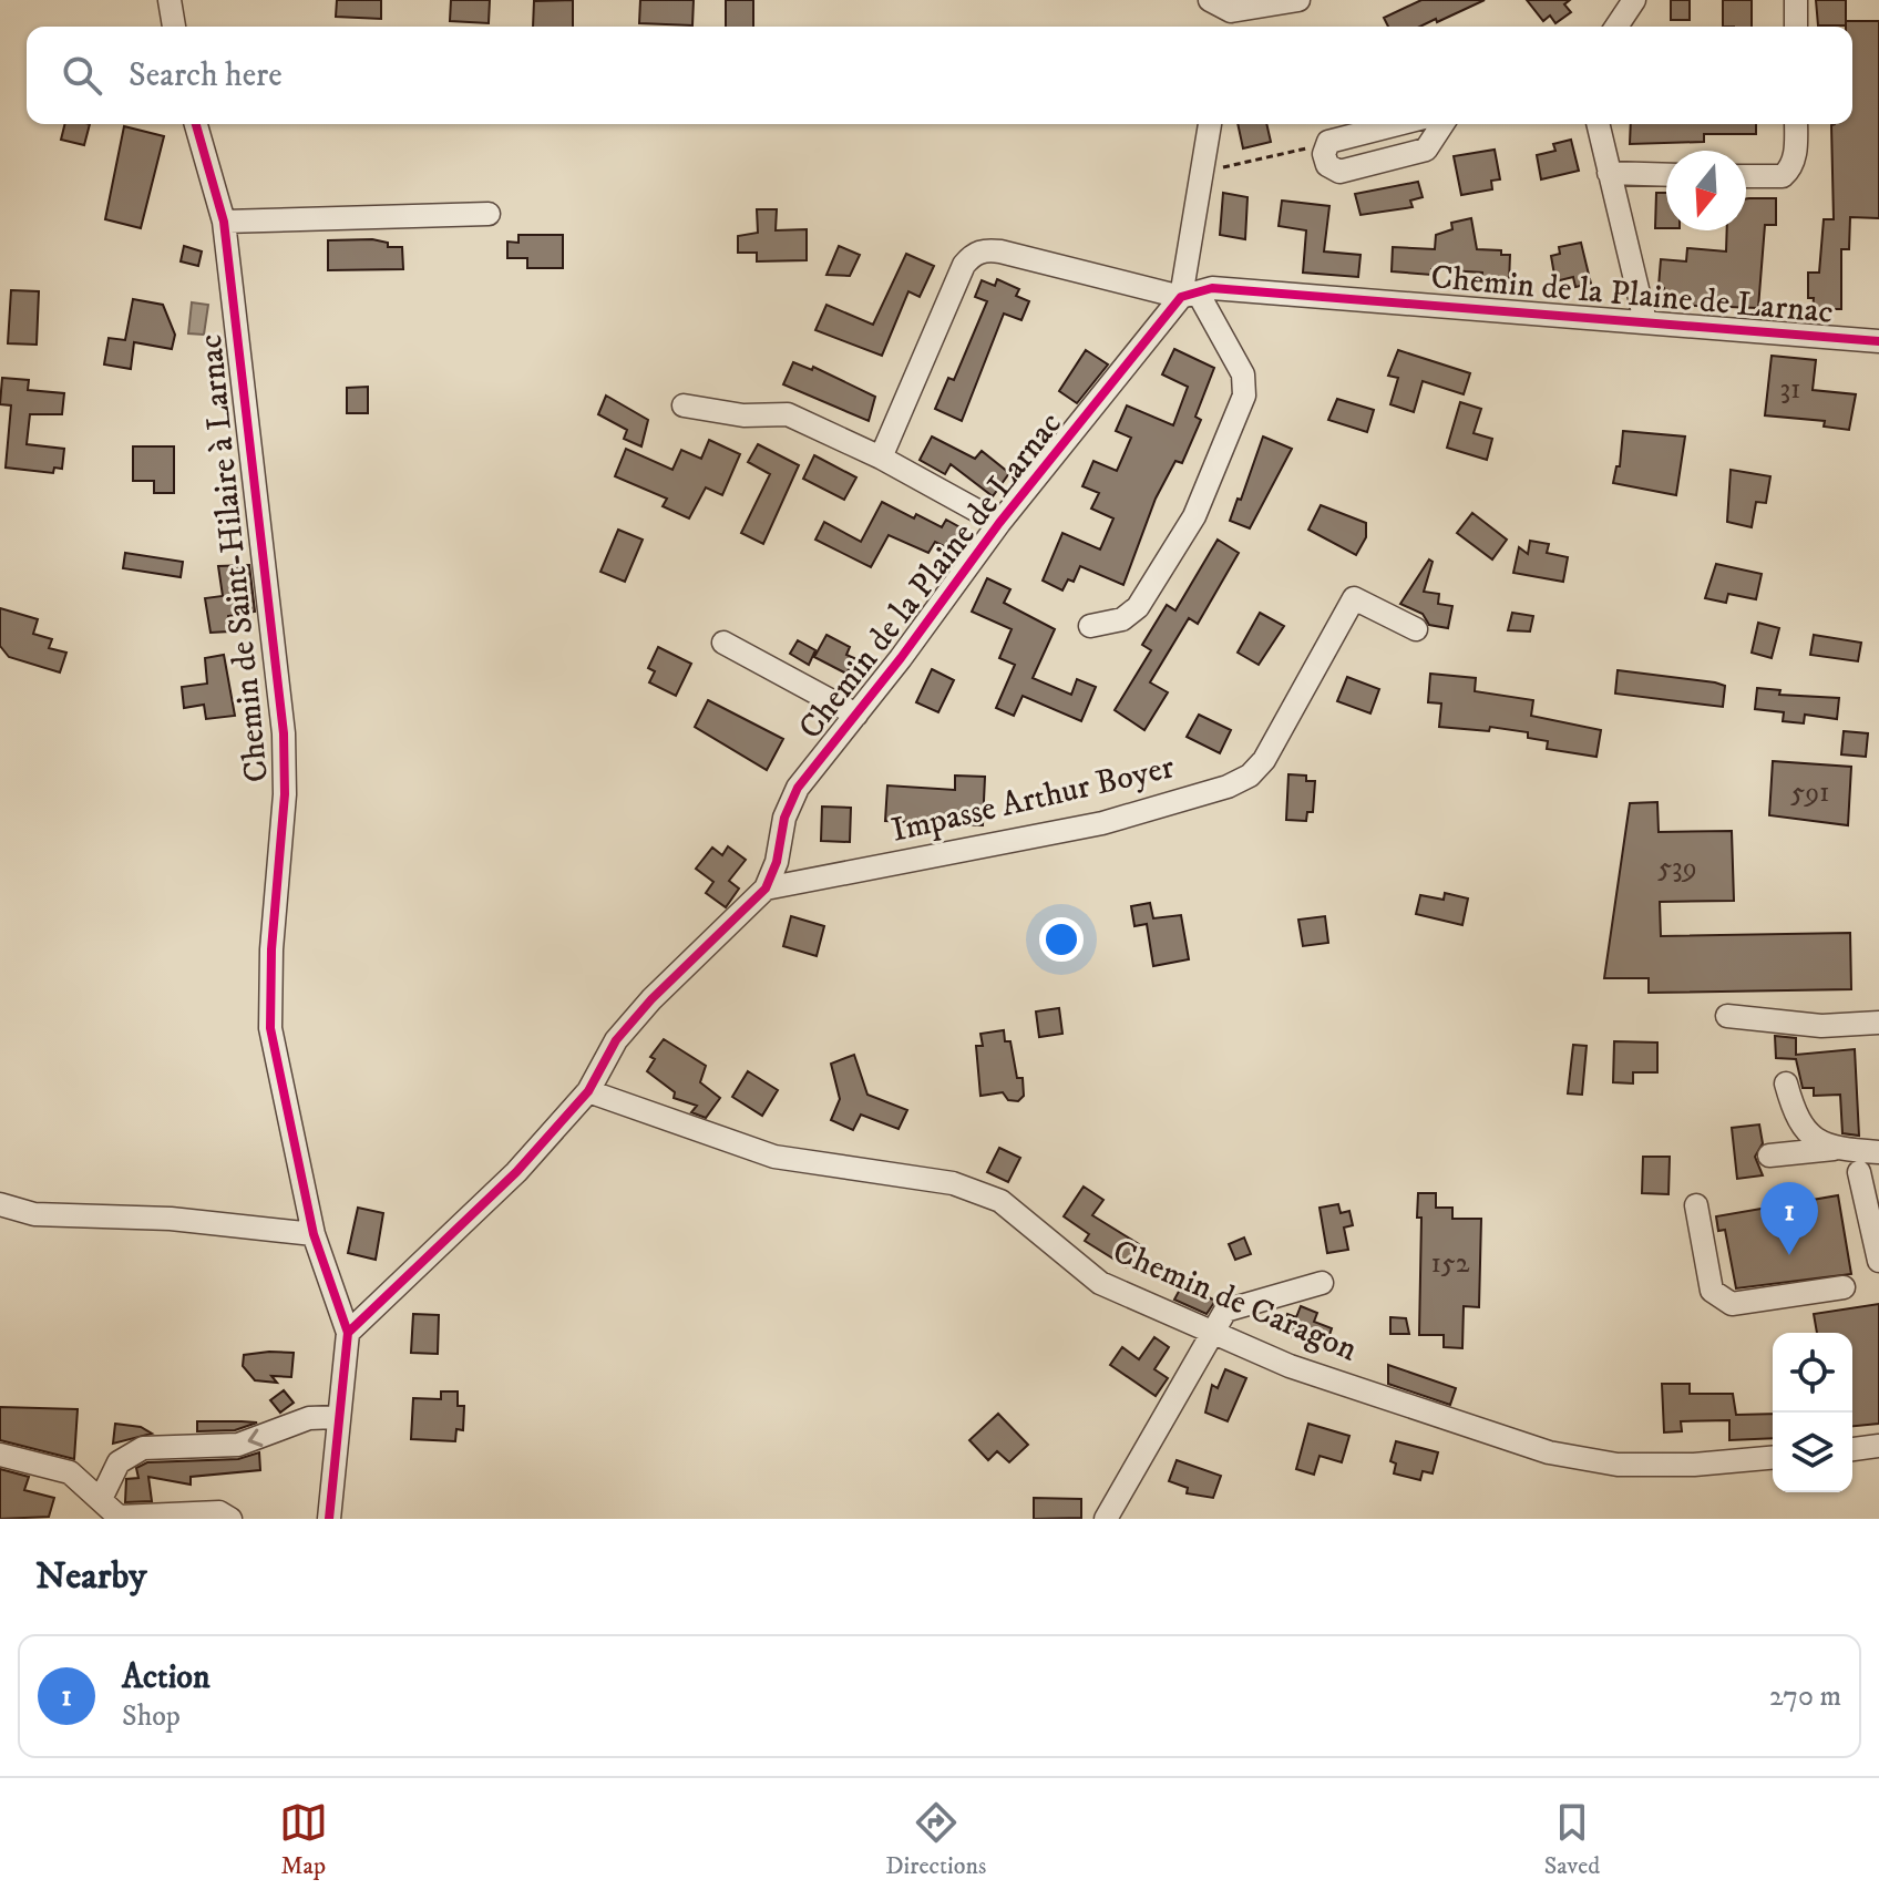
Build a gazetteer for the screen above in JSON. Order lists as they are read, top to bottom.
{
  "streets": {
    "street": [
      "Chemin de la Plaine de Larnac",
      "Chemin de Saint-Hilaire à Larnac",
      "Impasse Arthur Boyer",
      "Chemin de Caragon"
    ]
  },
  "crossings": [
    ["Chemin de la Plaine de Larnac", "Chemin de Saint-Hilaire à Larnac"],
    ["Chemin de la Plaine de Larnac", "Impasse Arthur Boyer"],
    ["Chemin de la Plaine de Larnac", "Chemin de Caragon"]
  ],
  "house_numbers": [
    "31",
    "591",
    "539",
    "152"
  ],
  "north": "bottom",
  "page": {
    "search": "Search here",
    "pins": "1",
    "heading": "Nearby",
    "list": [
      {
        "mark": "1",
        "name": "Action",
        "note": "Shop",
        "value": "270 m"
      }
    ],
    "nav": ["Map", "Directions", "Saved"]
  }
}
